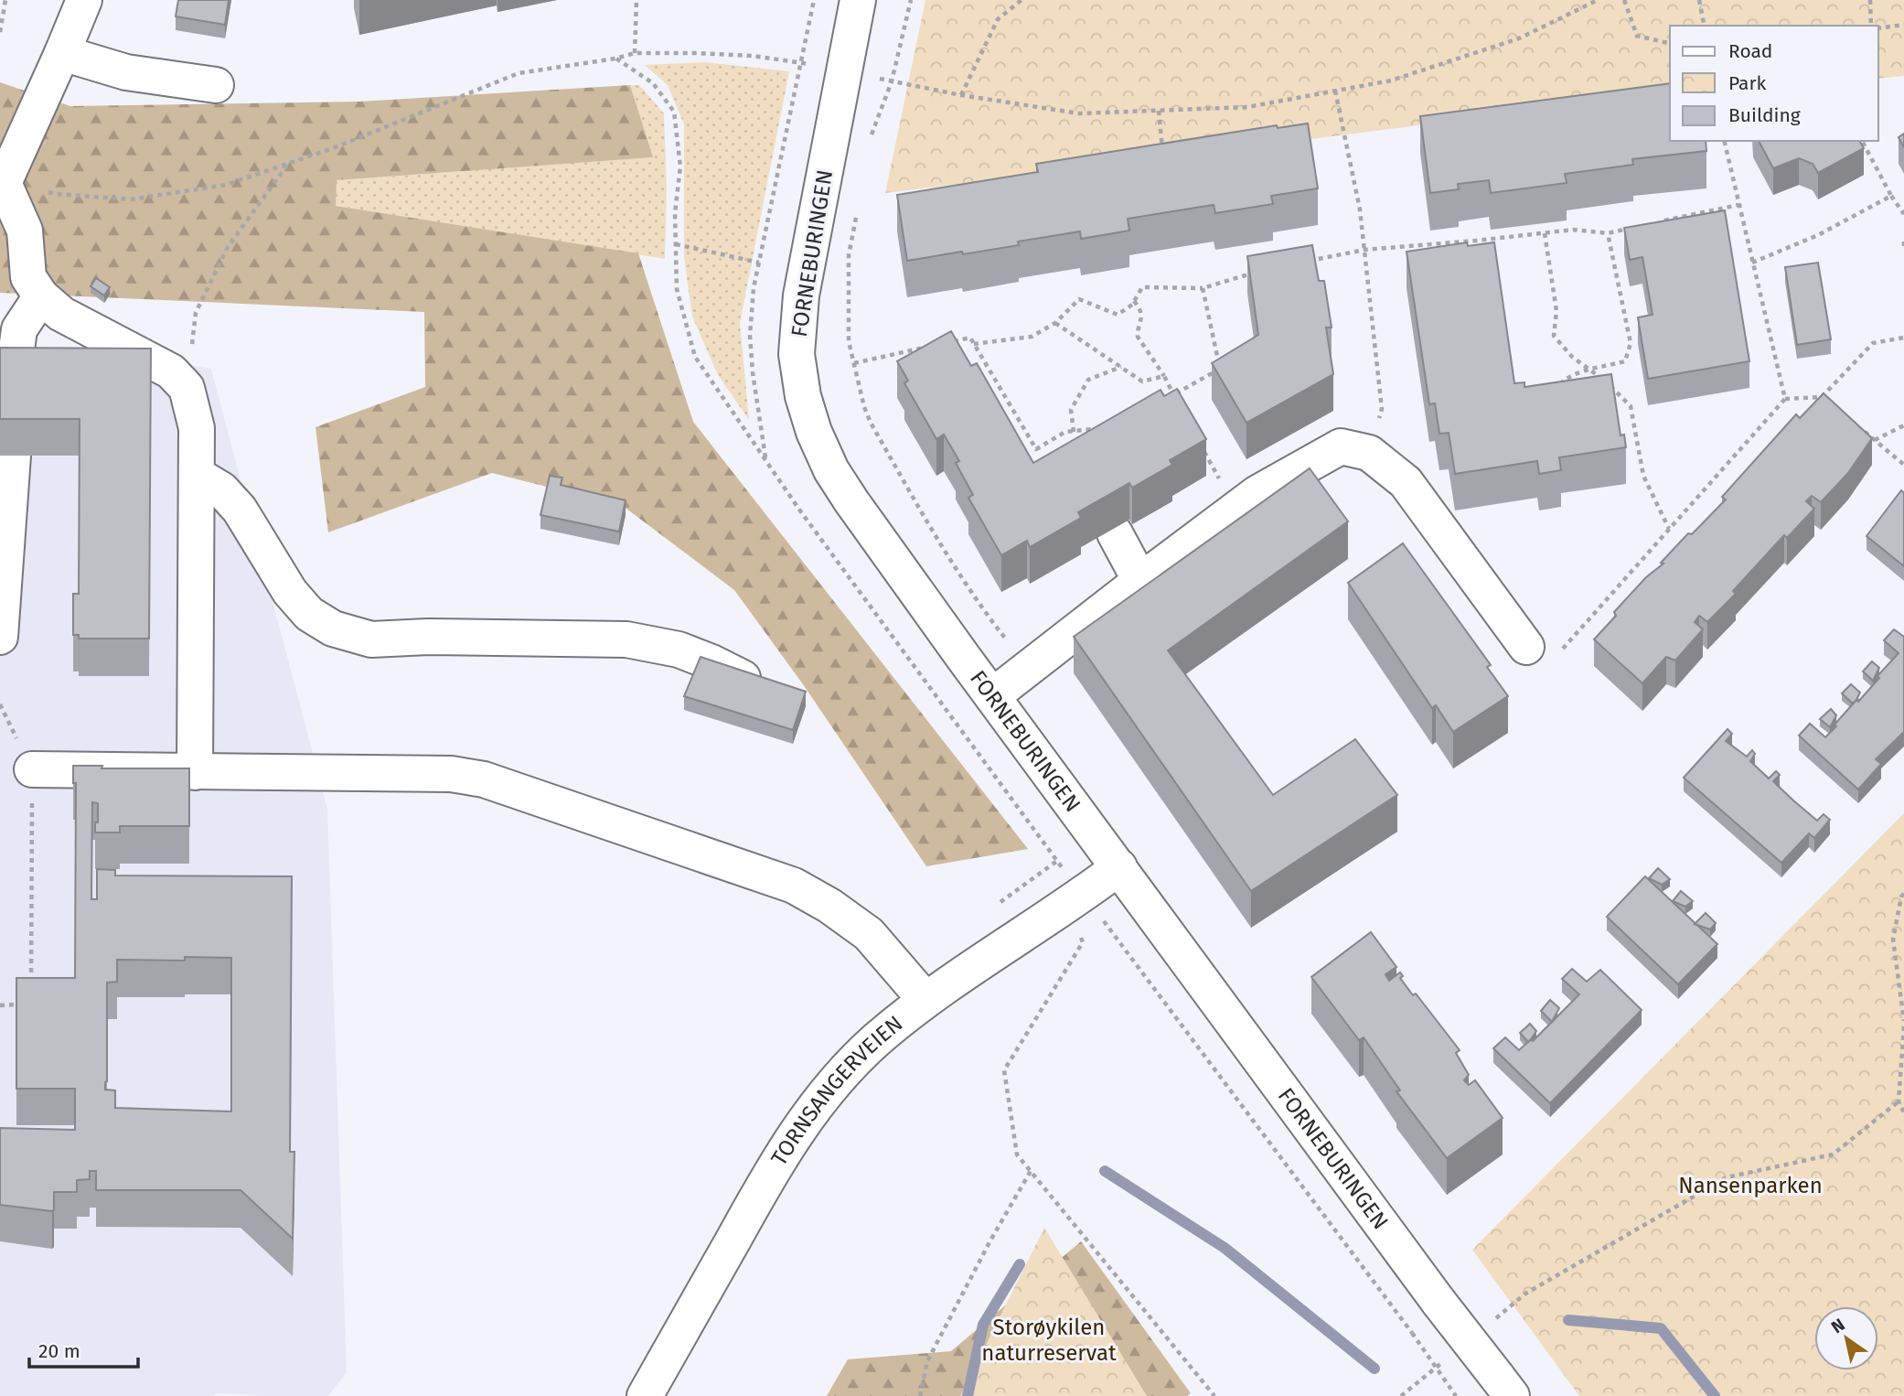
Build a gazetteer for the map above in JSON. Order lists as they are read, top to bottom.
{
  "streets": {
    "street": ["FORNEBURINGEN", "TORNSANGERVEIEN"]
  },
  "crossings": [
    ["FORNEBURINGEN", "TORNSANGERVEIEN"]
  ],
  "parks": ["Nansenparken", "Storøykilen naturreservat"],
  "legend": ["Road", "Park", "Building"],
  "scale_bar": "20 m",
  "north": "top left"
}
